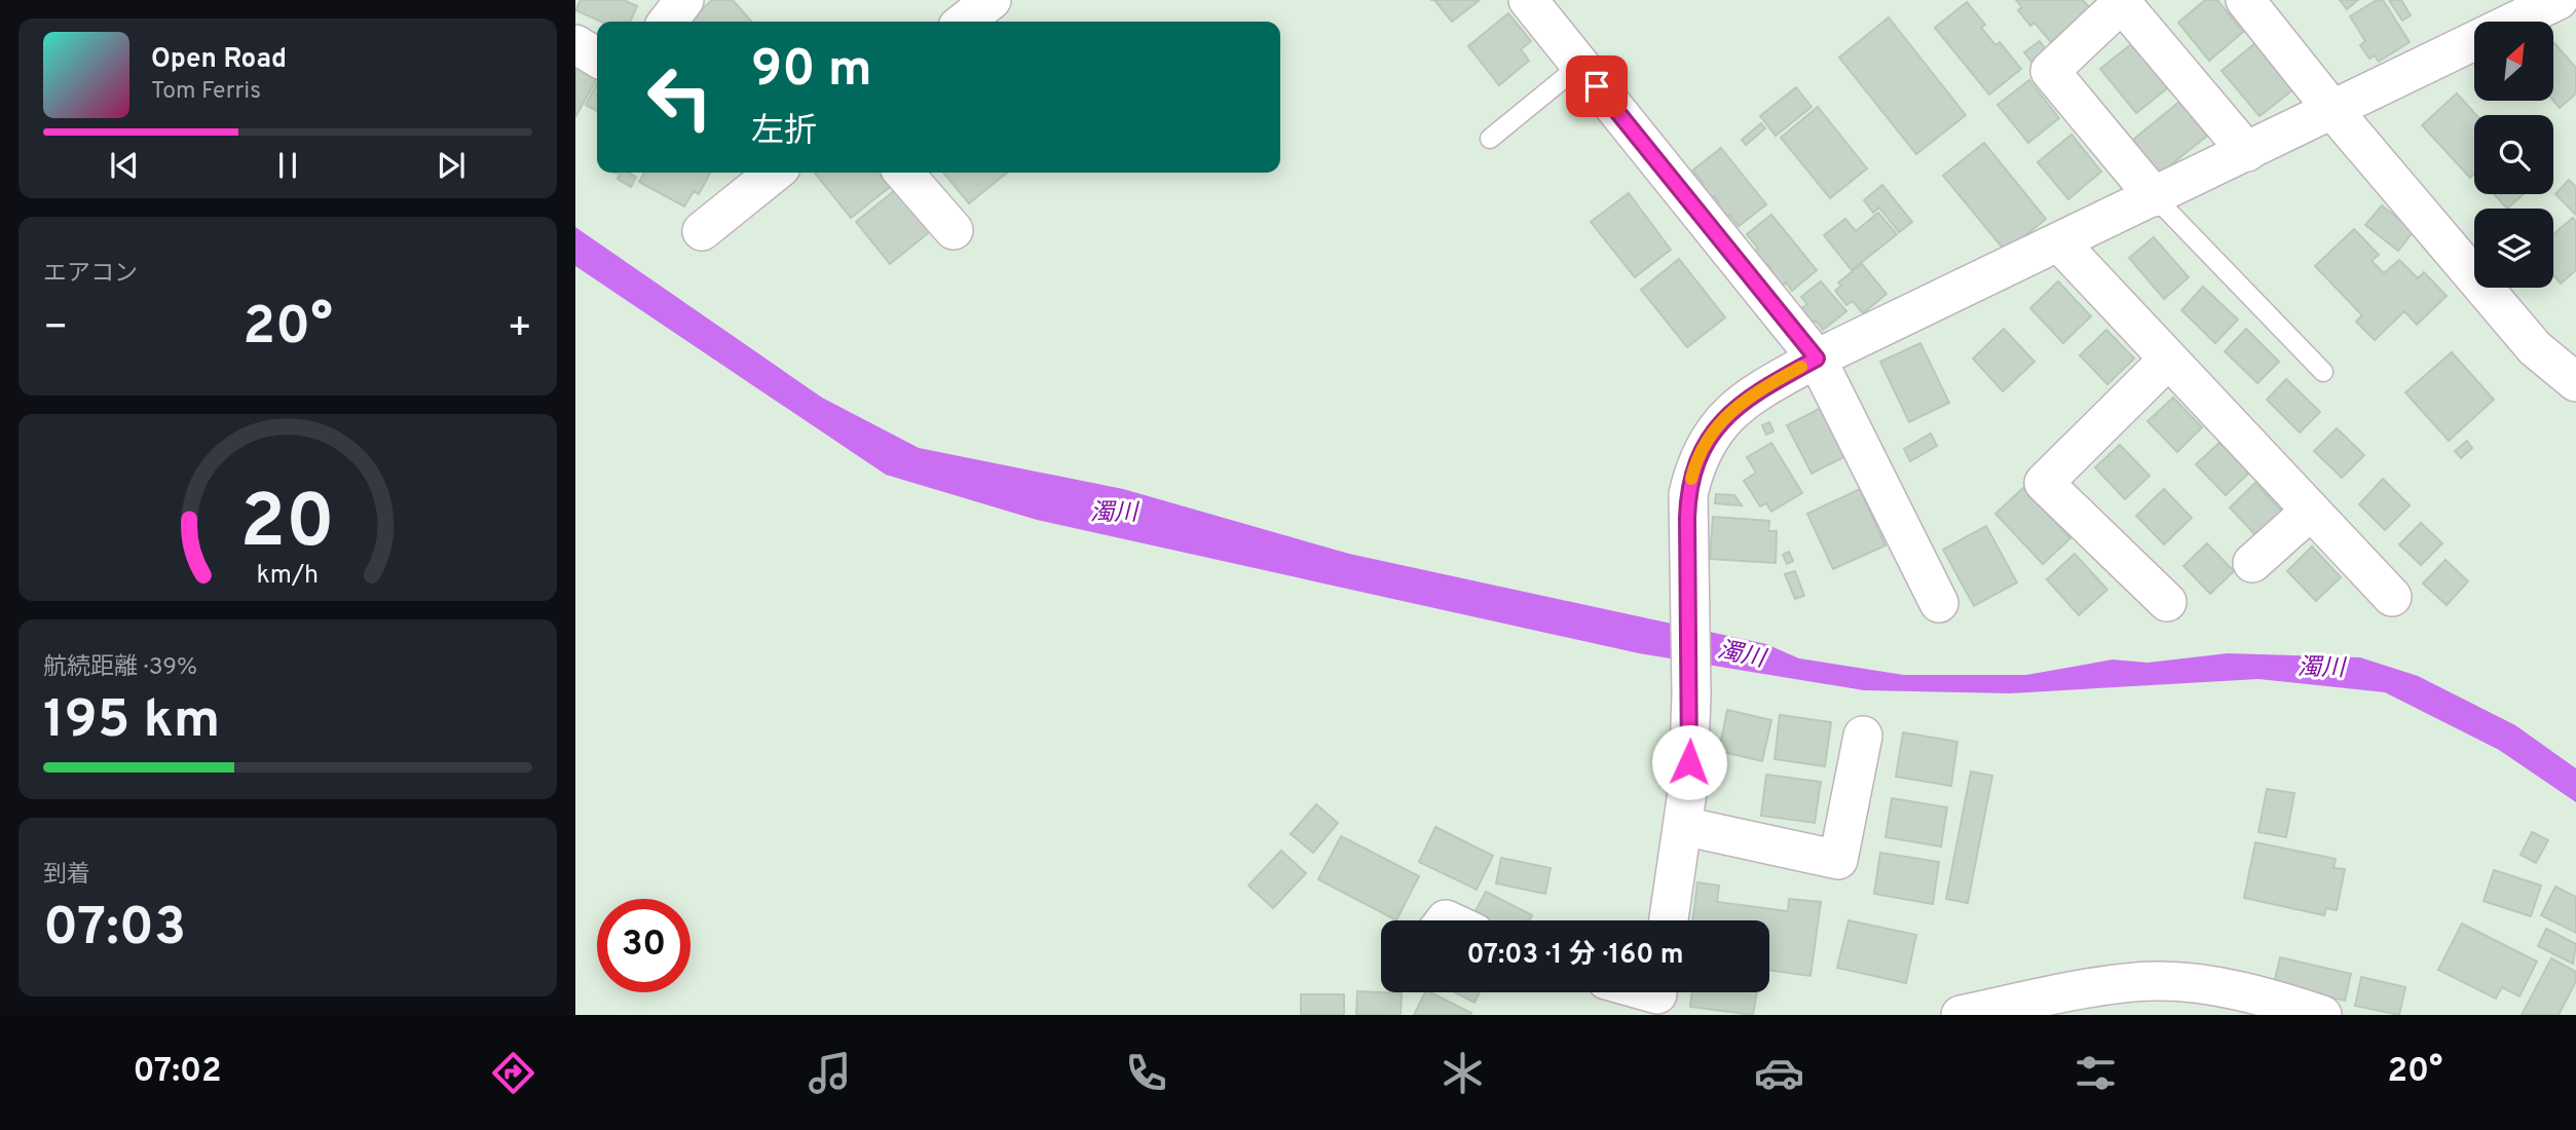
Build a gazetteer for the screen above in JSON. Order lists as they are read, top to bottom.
{
  "water": ["濁川"],
  "north": "top right",
  "page": {
    "turn": ["90 m", "左折"],
    "song": ["Open Road", "Tom Ferris"],
    "tile": [
      "エアコン",
      ["航続距離 · 39%", "195 km"],
      ["到着", "07:03"]
    ],
    "heat": ["−", "20°", "+"],
    "limit": "30",
    "trip": "07:03 · 1 分 · 160 m",
    "tabs": ["07:02", "20°"],
    "gauge": ["20", "km/h"]
  }
}
